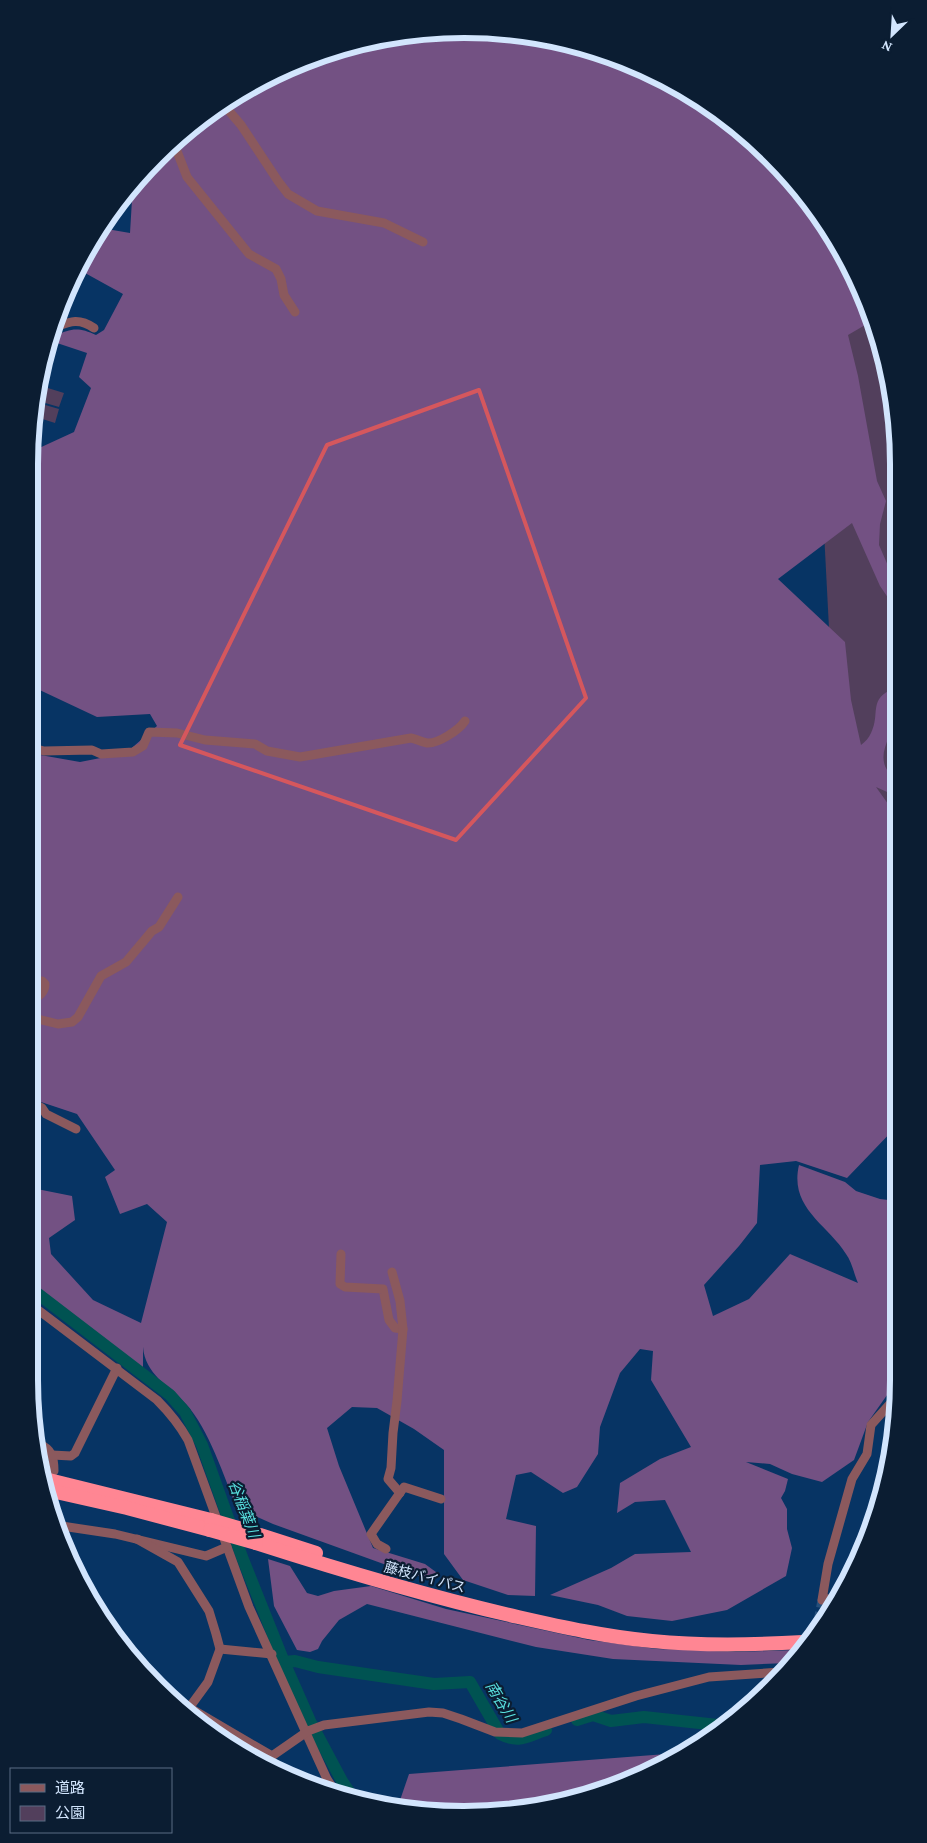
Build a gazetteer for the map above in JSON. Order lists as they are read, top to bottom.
{
  "streets": {
    "highway": ["藤枝バイパス"]
  },
  "water": ["谷稲葉川", "南谷川"],
  "legend": ["道路", "公園"],
  "north": "bottom left"
}
